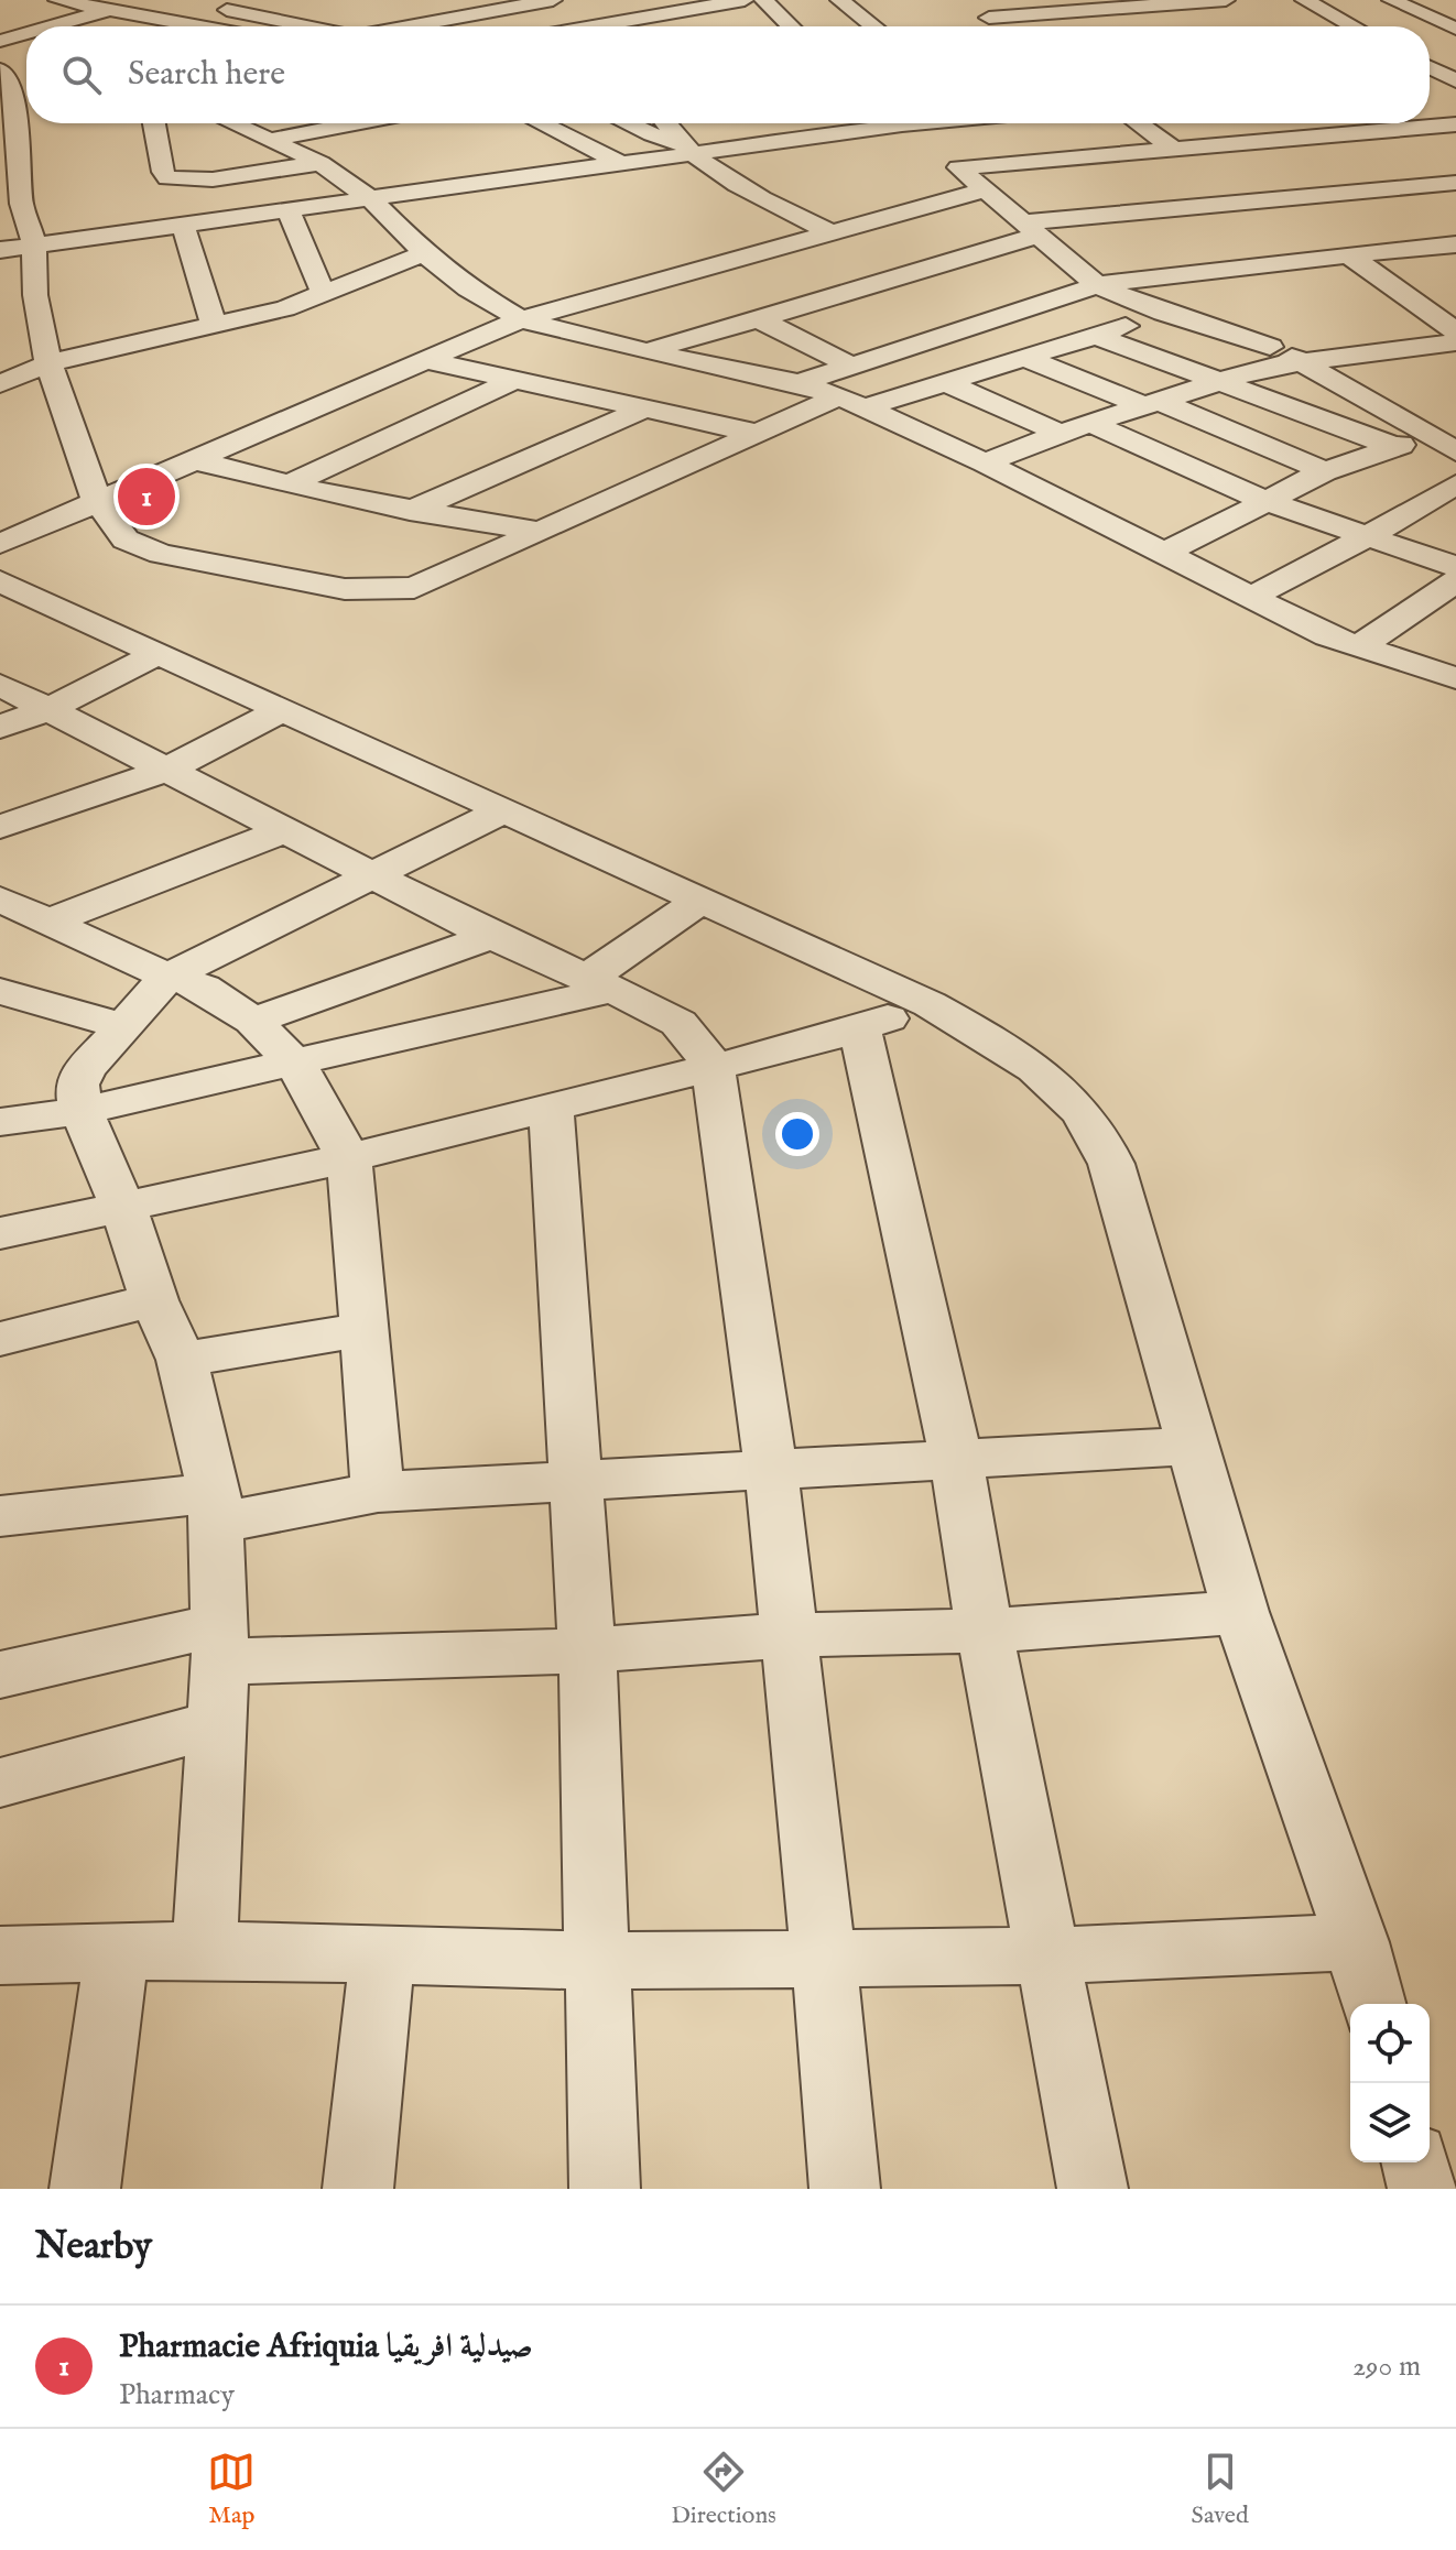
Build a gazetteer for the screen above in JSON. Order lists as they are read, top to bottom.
{
  "page": {
    "search": "Search here",
    "pins": "1",
    "heading": "Nearby",
    "list": [
      {
        "mark": "1",
        "name": "Pharmacie Afriquia صيدلية افريقيا",
        "note": "Pharmacy",
        "value": "290 m"
      }
    ],
    "nav": ["Map", "Directions", "Saved"]
  }
}
